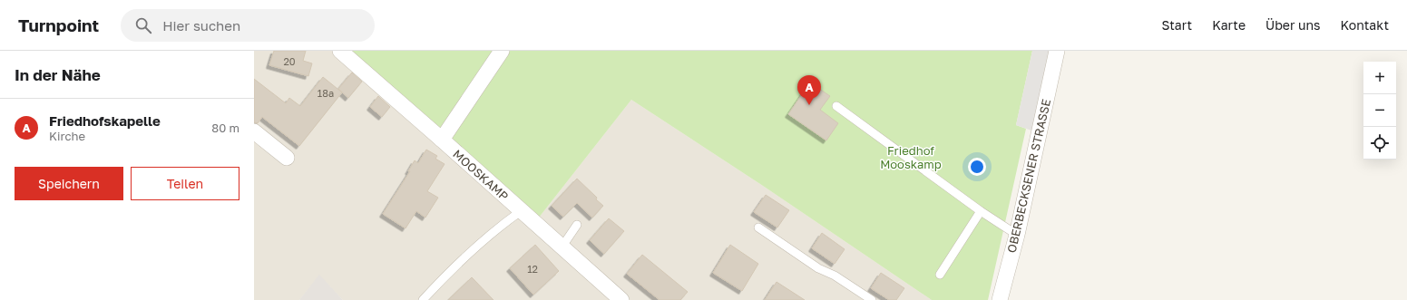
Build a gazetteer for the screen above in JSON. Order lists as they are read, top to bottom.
{
  "streets": {
    "street": ["MOOSKAMP", "OBERBECKSENER STRASSE"]
  },
  "parks": ["Friedhof Mooskamp"],
  "house_numbers": ["20", "18a", "12"],
  "page": {
    "header": "Turnpoint",
    "search": "Hier suchen",
    "nav": [
      "Start",
      "Karte",
      "Über uns",
      "Kontakt"
    ],
    "heading": "In der Nähe",
    "map_buttons": ["+", "−"],
    "pins": "A",
    "list": [
      {
        "mark": "A",
        "name": "Friedhofskapelle",
        "note": "Kirche",
        "value": "80 m"
      }
    ],
    "buttons": ["Speichern", "Teilen"]
  }
}
